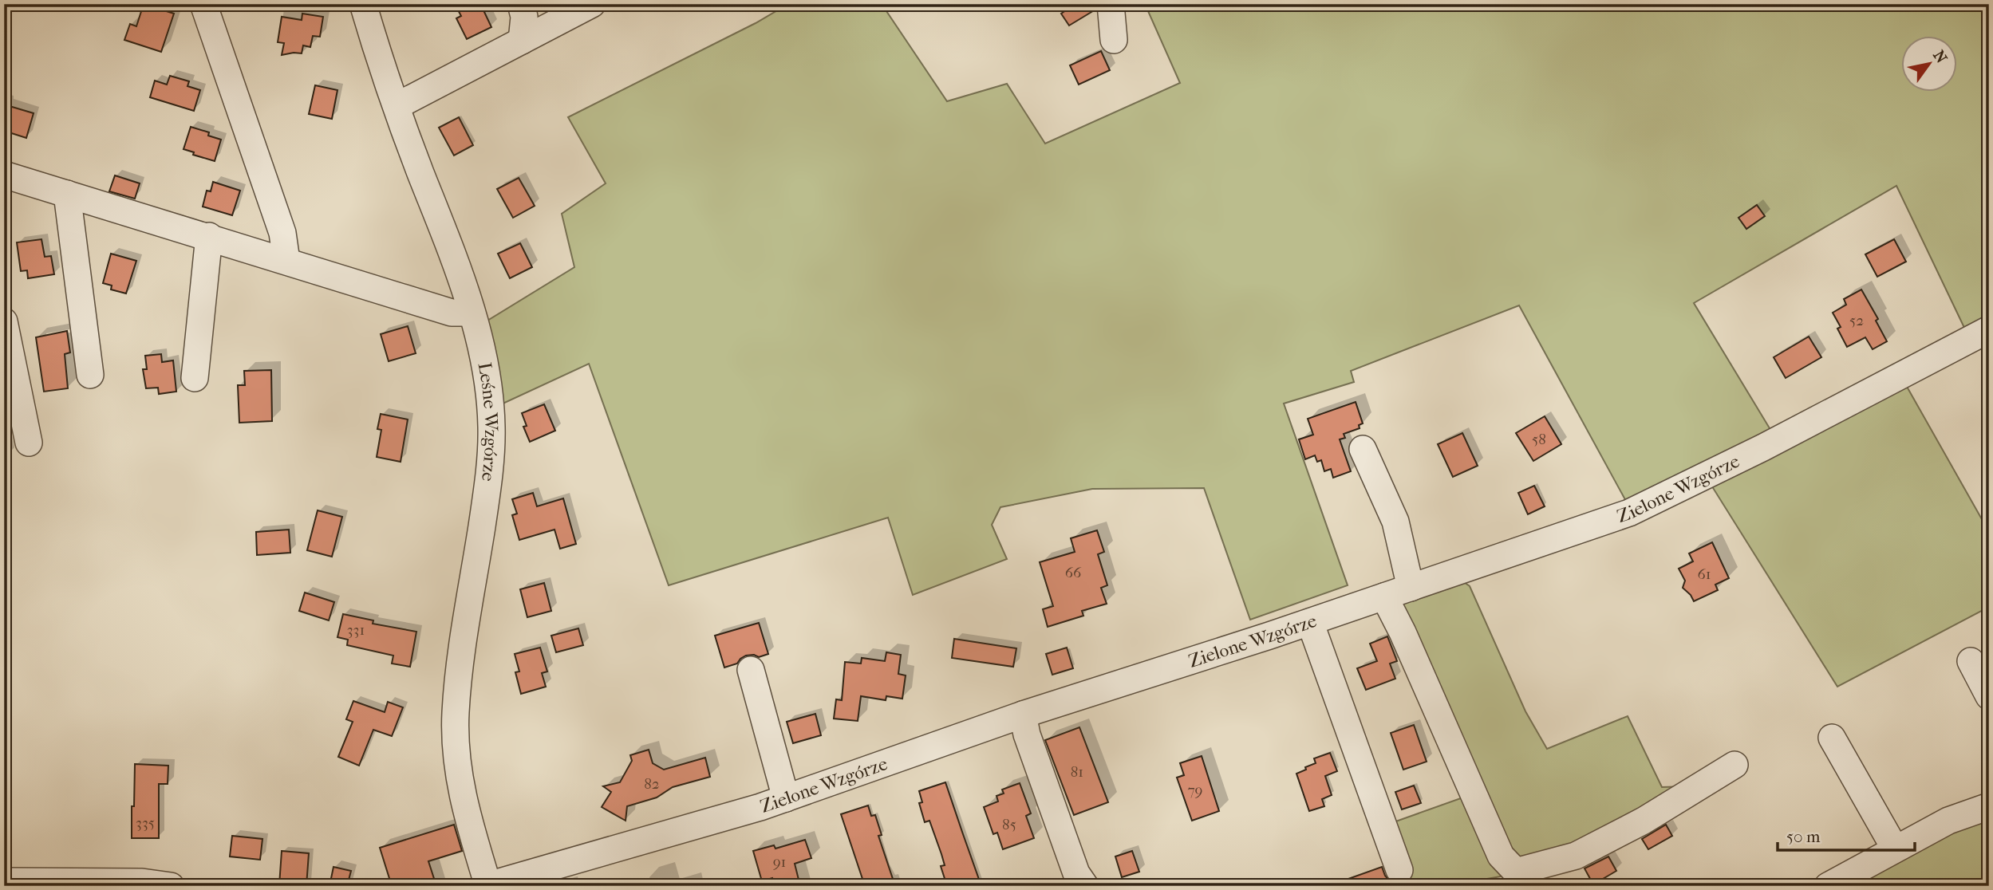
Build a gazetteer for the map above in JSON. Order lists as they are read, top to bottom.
{
  "streets": {
    "street": ["Leśne Wzgórze", "Zielone Wzgórze"]
  },
  "crossings": [
    ["Leśne Wzgórze", "Zielone Wzgórze"]
  ],
  "house_numbers": [
    "52",
    "58",
    "66",
    "61",
    "331",
    "81",
    "82",
    "79",
    "335",
    "85",
    "91"
  ],
  "scale_bar": "50 m",
  "north": "top right"
}
